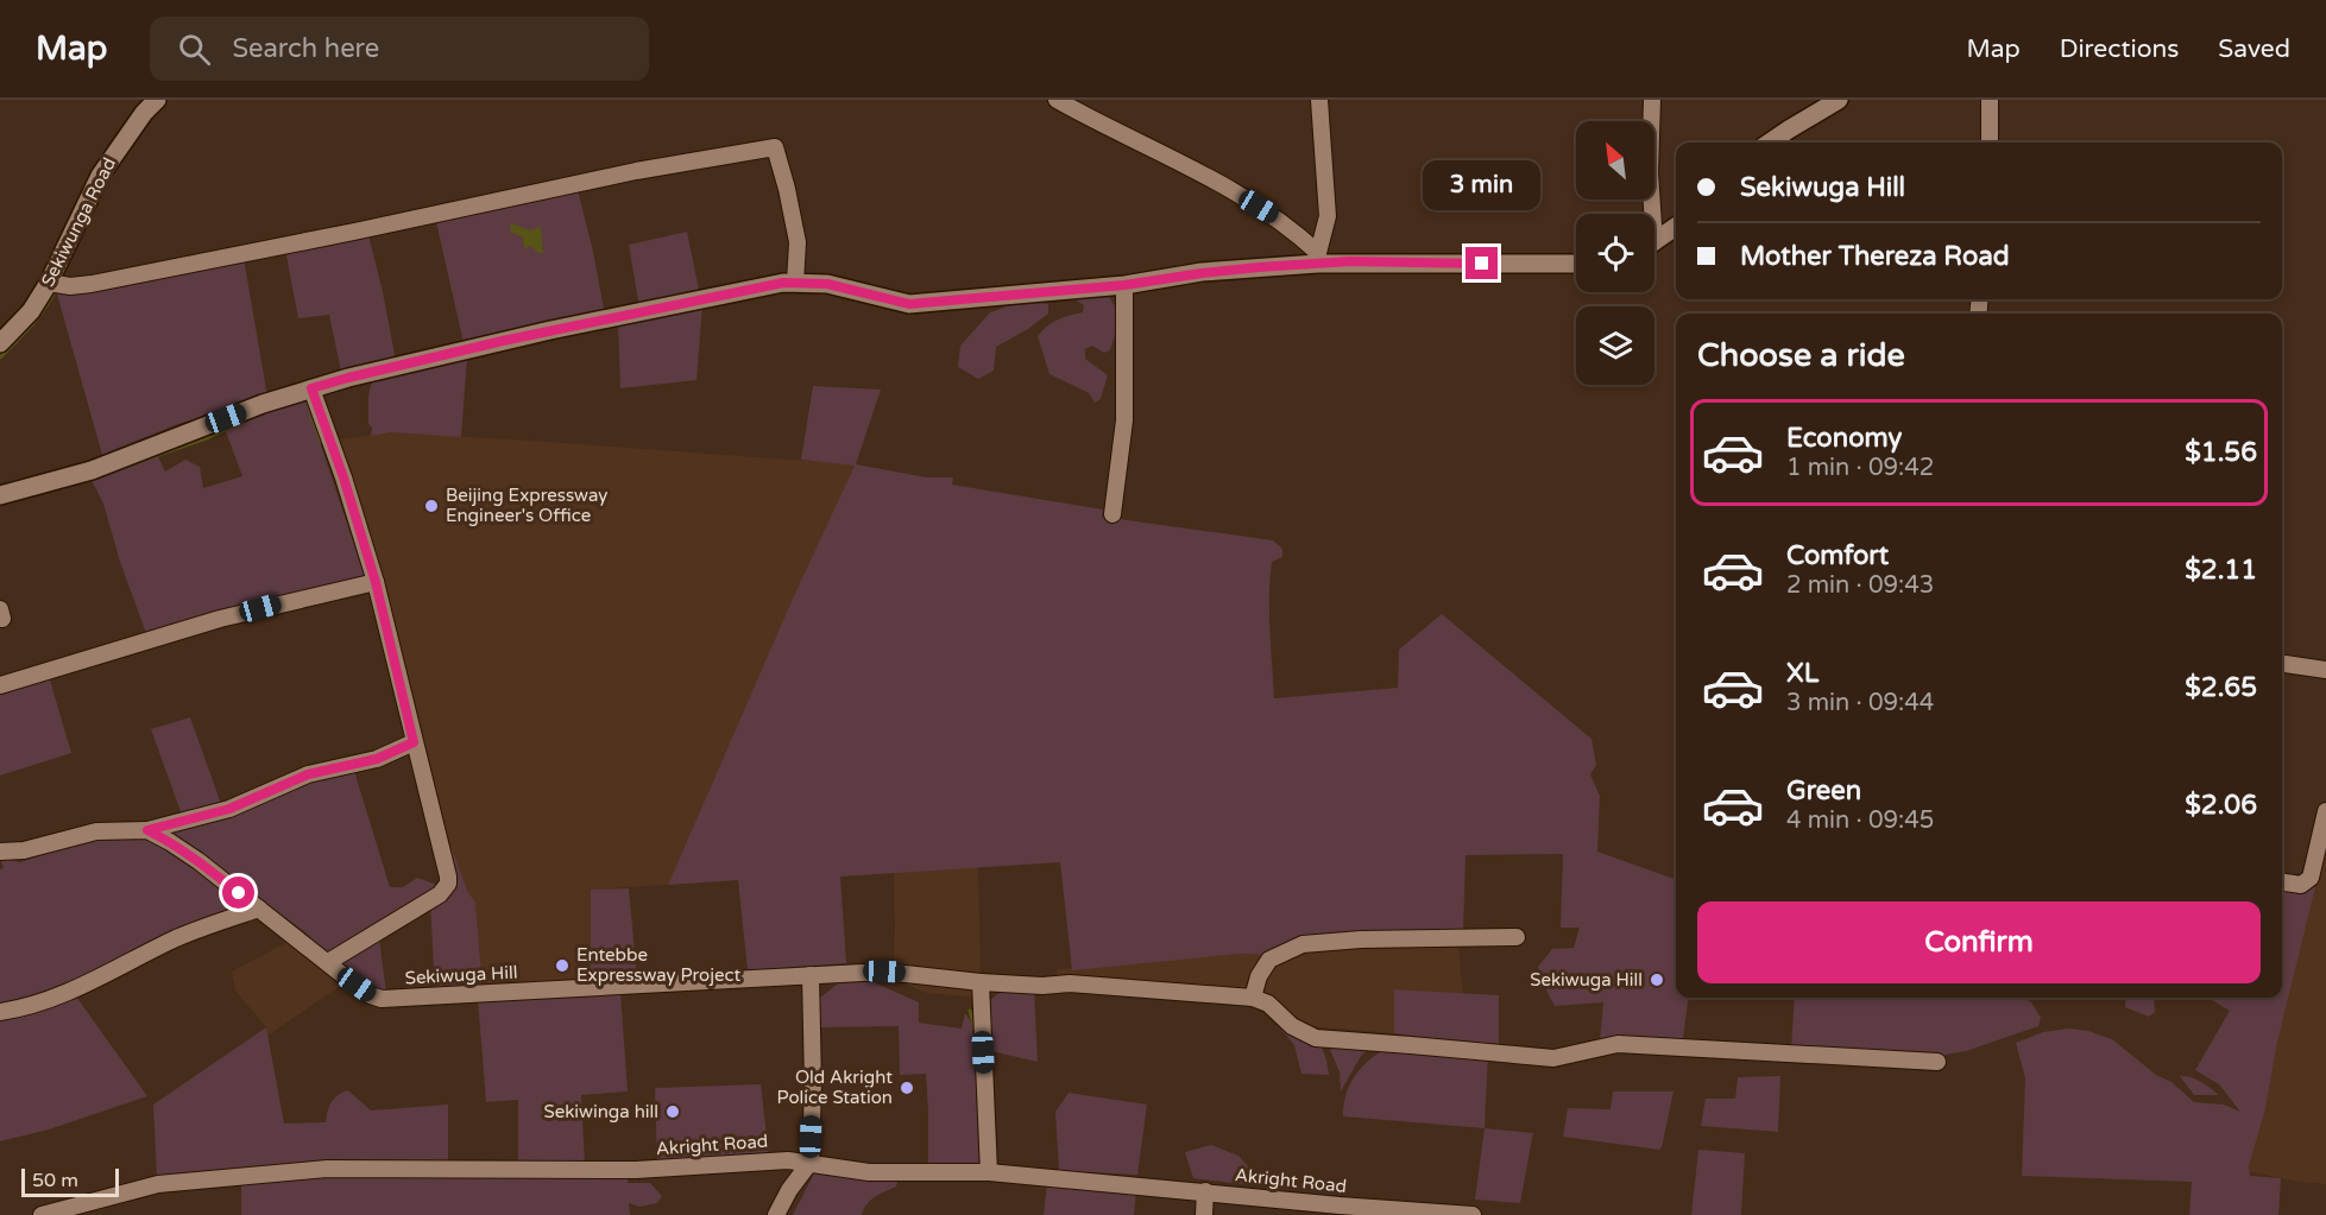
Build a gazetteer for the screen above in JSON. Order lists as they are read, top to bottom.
{
  "streets": {
    "street": ["Sekiwunga Road", "Sekiwuga Hill", "Akright Road"]
  },
  "places": [
    "Beijing Expressway Engineer's Office",
    "Entebbe Expressway Project",
    "Sekiwuga Hill",
    "Old Akright Police Station",
    "Sekiwinga hill"
  ],
  "scale_bar": "50 m",
  "north": "top left",
  "page": {
    "header": "Map",
    "search": "Search here",
    "nav": ["Map", "Directions", "Saved"],
    "banner": ["Sekiwuga Hill", "Mother Thereza Road"],
    "bubble": "3 min",
    "heading": "Choose a ride",
    "list": [
      {
        "name": "Economy",
        "note": "1 min · 09:42",
        "value": "$1.56"
      },
      {
        "name": "Comfort",
        "note": "2 min · 09:43",
        "value": "$2.11"
      },
      {
        "name": "XL",
        "note": "3 min · 09:44",
        "value": "$2.65"
      },
      {
        "name": "Green",
        "note": "4 min · 09:45",
        "value": "$2.06"
      }
    ],
    "buttons": "Confirm",
    "scale": "50 m"
  }
}
